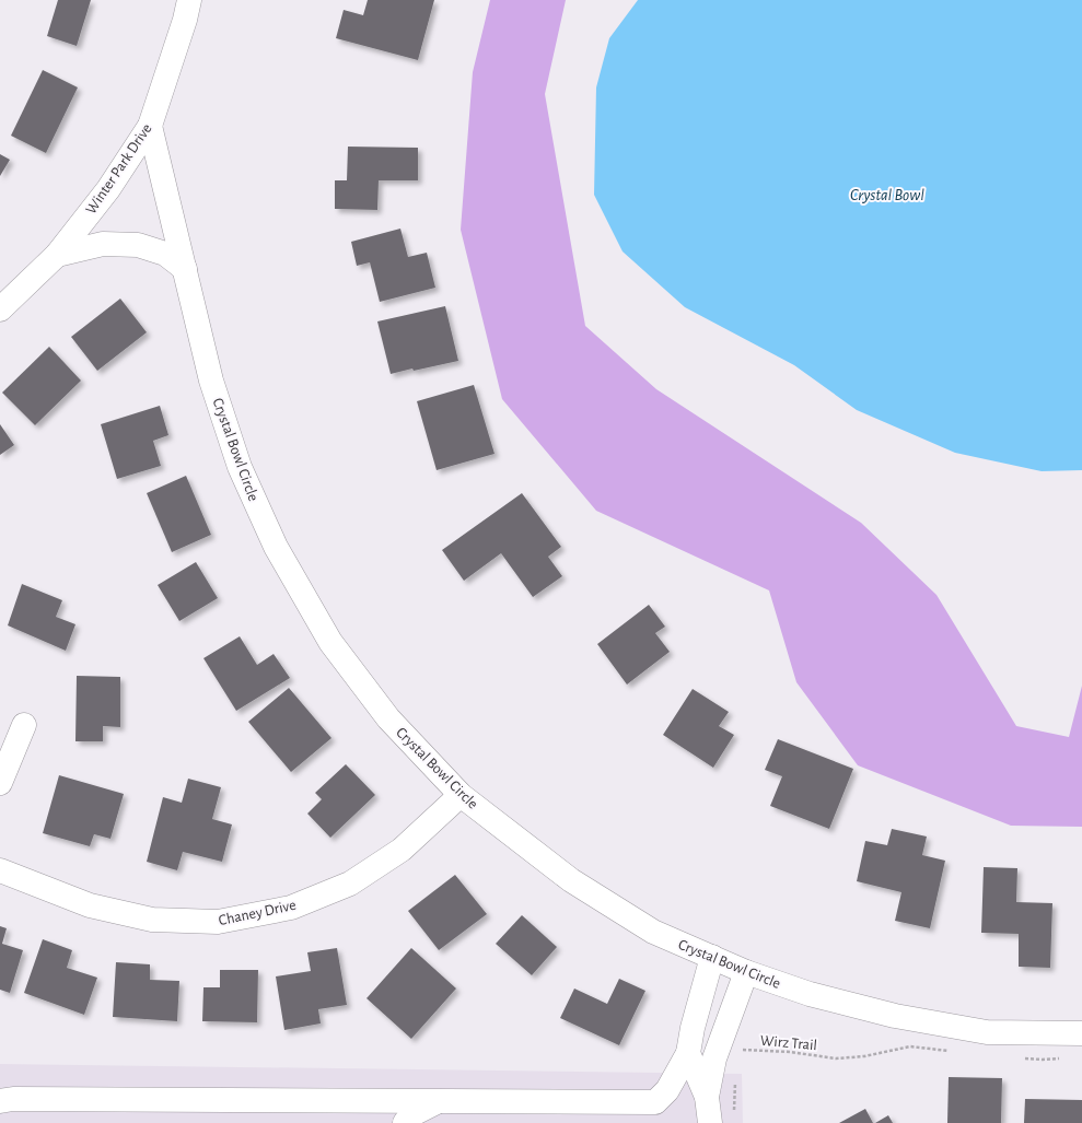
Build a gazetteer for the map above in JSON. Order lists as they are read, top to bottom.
{
  "streets": {
    "street": ["Winter Park Drive", "Crystal Bowl Circle", "Chaney Drive"],
    "path": ["Wirz Trail"]
  },
  "crossings": [
    ["Winter Park Drive", "Crystal Bowl Circle"],
    ["Crystal Bowl Circle", "Chaney Drive"]
  ],
  "water": ["Crystal Bowl"]
}
